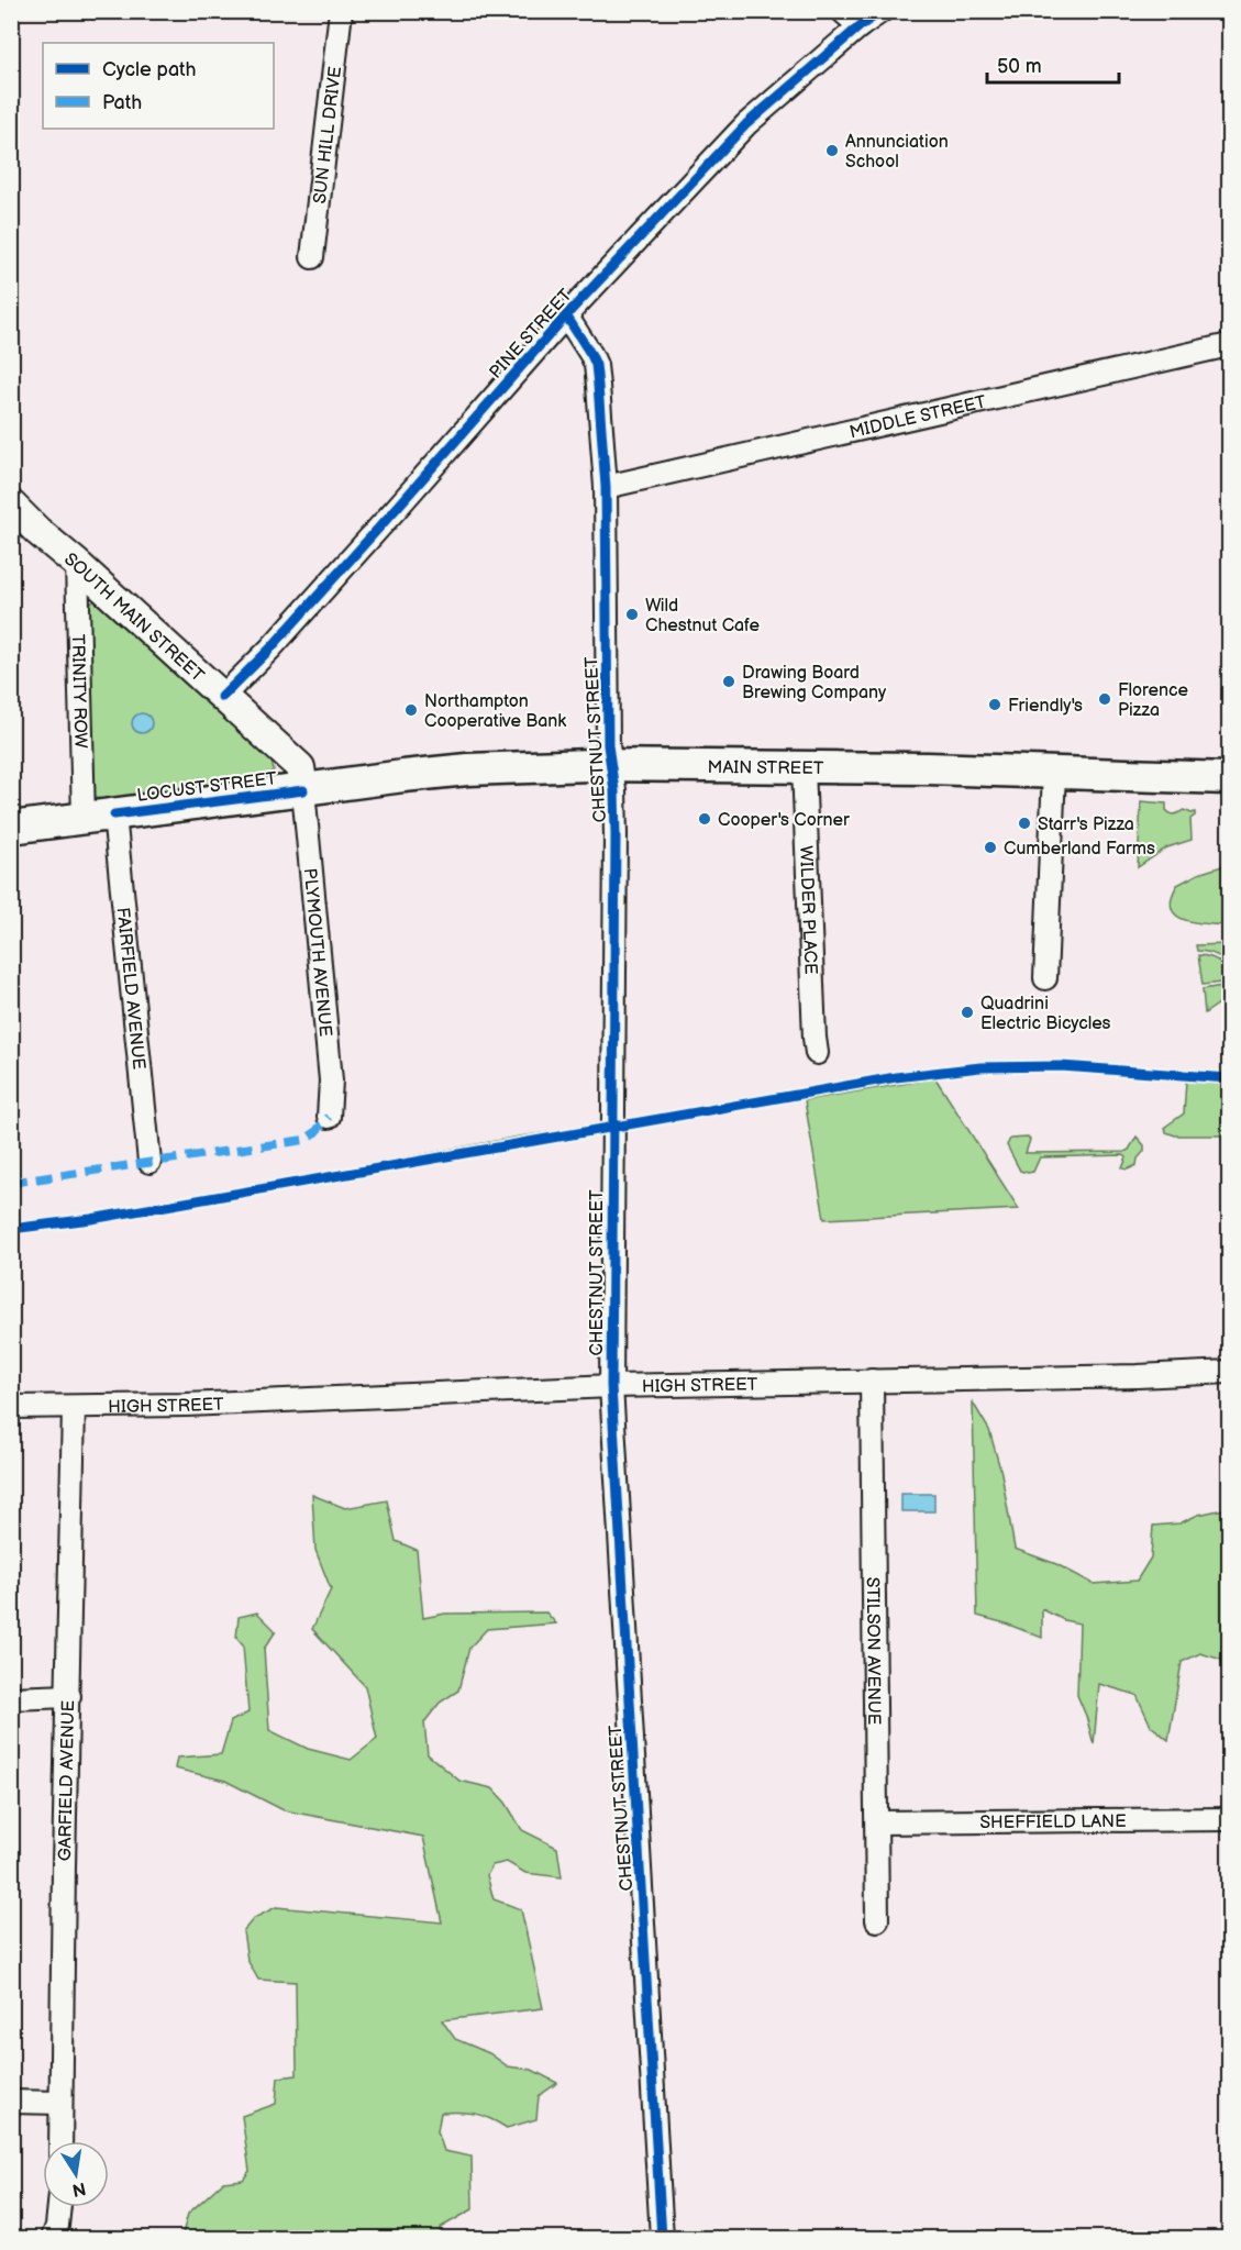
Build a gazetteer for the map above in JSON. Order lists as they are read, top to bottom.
{
  "streets": {
    "highway": ["MAIN STREET", "LOCUST STREET"],
    "main road": ["SOUTH MAIN STREET"],
    "street": [
      "SUN HILL DRIVE",
      "PINE STREET",
      "MIDDLE STREET",
      "TRINITY ROW",
      "CHESTNUT STREET",
      "WILDER PLACE",
      "PLYMOUTH AVENUE",
      "FAIRFIELD AVENUE",
      "HIGH STREET",
      "STILSON AVENUE",
      "GARFIELD AVENUE",
      "SHEFFIELD LANE"
    ]
  },
  "crossings": [
    ["PINE STREET", "SOUTH MAIN STREET"],
    ["PINE STREET", "CHESTNUT STREET"],
    ["MIDDLE STREET", "CHESTNUT STREET"],
    ["SOUTH MAIN STREET", "TRINITY ROW"],
    ["SOUTH MAIN STREET", "MAIN STREET"],
    ["SOUTH MAIN STREET", "LOCUST STREET"],
    ["SOUTH MAIN STREET", "PLYMOUTH AVENUE"],
    ["TRINITY ROW", "LOCUST STREET"],
    ["CHESTNUT STREET", "MAIN STREET"],
    ["CHESTNUT STREET", "HIGH STREET"],
    ["MAIN STREET", "LOCUST STREET"],
    ["MAIN STREET", "WILDER PLACE"],
    ["MAIN STREET", "PLYMOUTH AVENUE"],
    ["LOCUST STREET", "PLYMOUTH AVENUE"],
    ["LOCUST STREET", "FAIRFIELD AVENUE"],
    ["HIGH STREET", "STILSON AVENUE"],
    ["HIGH STREET", "GARFIELD AVENUE"],
    ["STILSON AVENUE", "SHEFFIELD LANE"]
  ],
  "places": [
    "Annunciation School",
    "Wild Chestnut Cafe",
    "Drawing Board Brewing Company",
    "Florence Pizza",
    "Friendly's",
    "Northampton Cooperative Bank",
    "Cooper's Corner",
    "Starr's Pizza",
    "Cumberland Farms",
    "Quadrini Electric Bicycles"
  ],
  "legend": ["Cycle path", "Path"],
  "scale_bar": "50 m",
  "north": "bottom"
}
